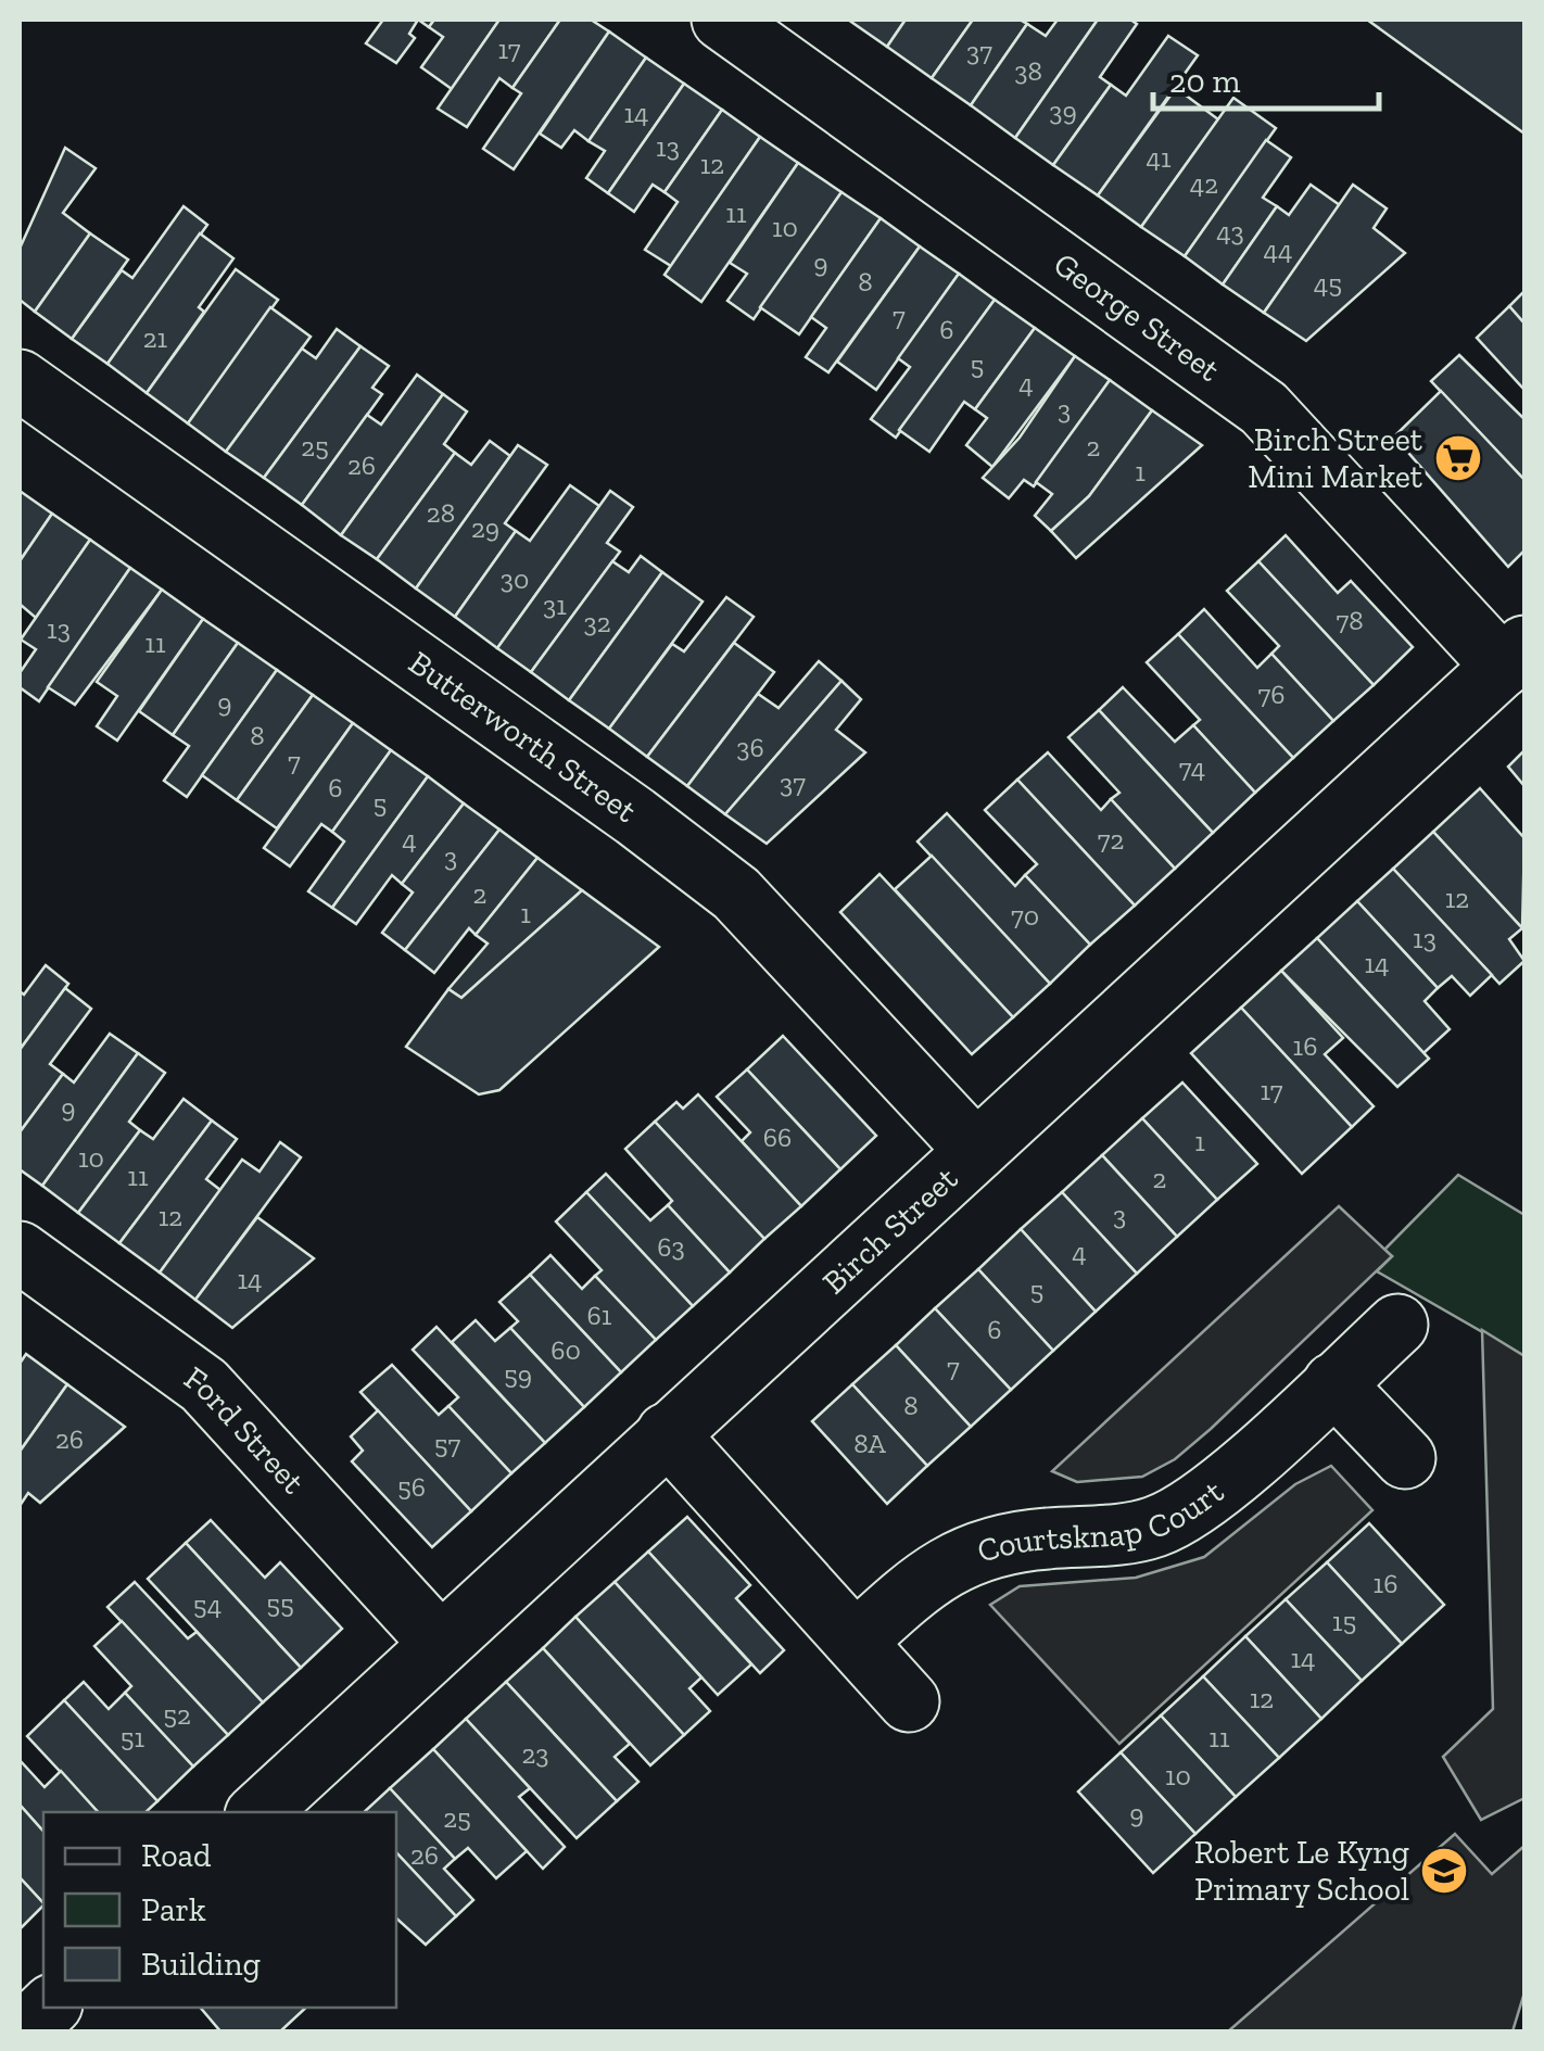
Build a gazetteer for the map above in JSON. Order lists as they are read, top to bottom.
{
  "streets": {
    "street": [
      "George Street",
      "Butterworth Street",
      "Birch Street",
      "Ford Street",
      "Courtsknap Court"
    ]
  },
  "crossings": [
    ["George Street", "Birch Street"],
    ["Butterworth Street", "Birch Street"],
    ["Birch Street", "Ford Street"]
  ],
  "places": {
    "supermarket": ["Birch Street Mini Market"],
    "school or university": ["Robert Le Kyng Primary School"]
  },
  "house_numbers": [
    "17",
    "37",
    "38",
    "39",
    "14",
    "13",
    "41",
    "12",
    "42",
    "11",
    "10",
    "43",
    "44",
    "9",
    "8",
    "45",
    "7",
    "6",
    "21",
    "5",
    "4",
    "3",
    "25",
    "2",
    "26",
    "1",
    "28",
    "29",
    "30",
    "31",
    "78",
    "32",
    "13",
    "11",
    "76",
    "9",
    "8",
    "36",
    "7",
    "74",
    "37",
    "6",
    "5",
    "4",
    "72",
    "3",
    "2",
    "12",
    "1",
    "70",
    "13",
    "14",
    "16",
    "17",
    "9",
    "66",
    "1",
    "10",
    "11",
    "2",
    "3",
    "12",
    "63",
    "4",
    "14",
    "5",
    "61",
    "6",
    "60",
    "7",
    "59",
    "8",
    "26",
    "8A",
    "57",
    "56",
    "16",
    "55",
    "54",
    "15",
    "14",
    "12",
    "52",
    "51",
    "11",
    "23",
    "10",
    "9",
    "25",
    "26"
  ],
  "legend": ["Road", "Park", "Building"],
  "scale_bar": "20 m"
}
